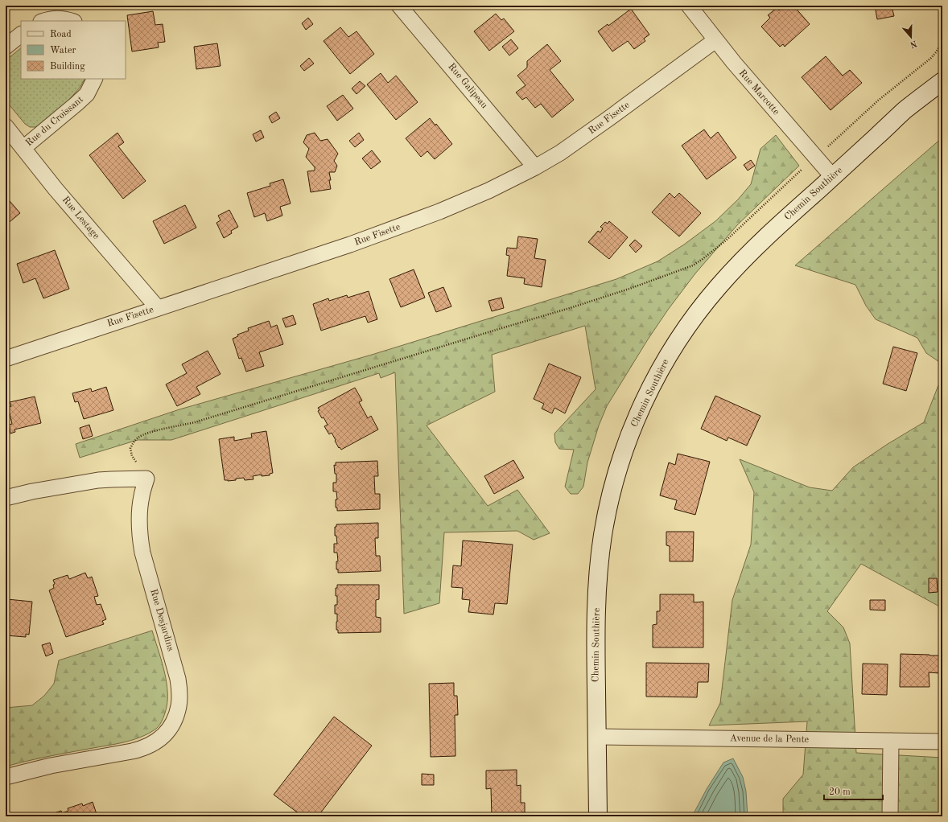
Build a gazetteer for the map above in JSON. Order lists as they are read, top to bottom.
{
  "streets": {
    "street": [
      "Rue Galipeau",
      "Rue Marcotte",
      "Rue Fisette",
      "Rue du Croissant",
      "Chemin Southière",
      "Rue Lestage",
      "Rue Desjardins",
      "Avenue de la Pente"
    ]
  },
  "crossings": [
    ["Rue Galipeau", "Rue Fisette"],
    ["Rue Marcotte", "Rue Fisette"],
    ["Rue Marcotte", "Chemin Southière"],
    ["Rue Fisette", "Rue Lestage"],
    ["Rue du Croissant", "Rue Lestage"],
    ["Chemin Southière", "Avenue de la Pente"]
  ],
  "legend": ["Road", "Water", "Building"],
  "scale_bar": "20 m",
  "north": "bottom"
}
